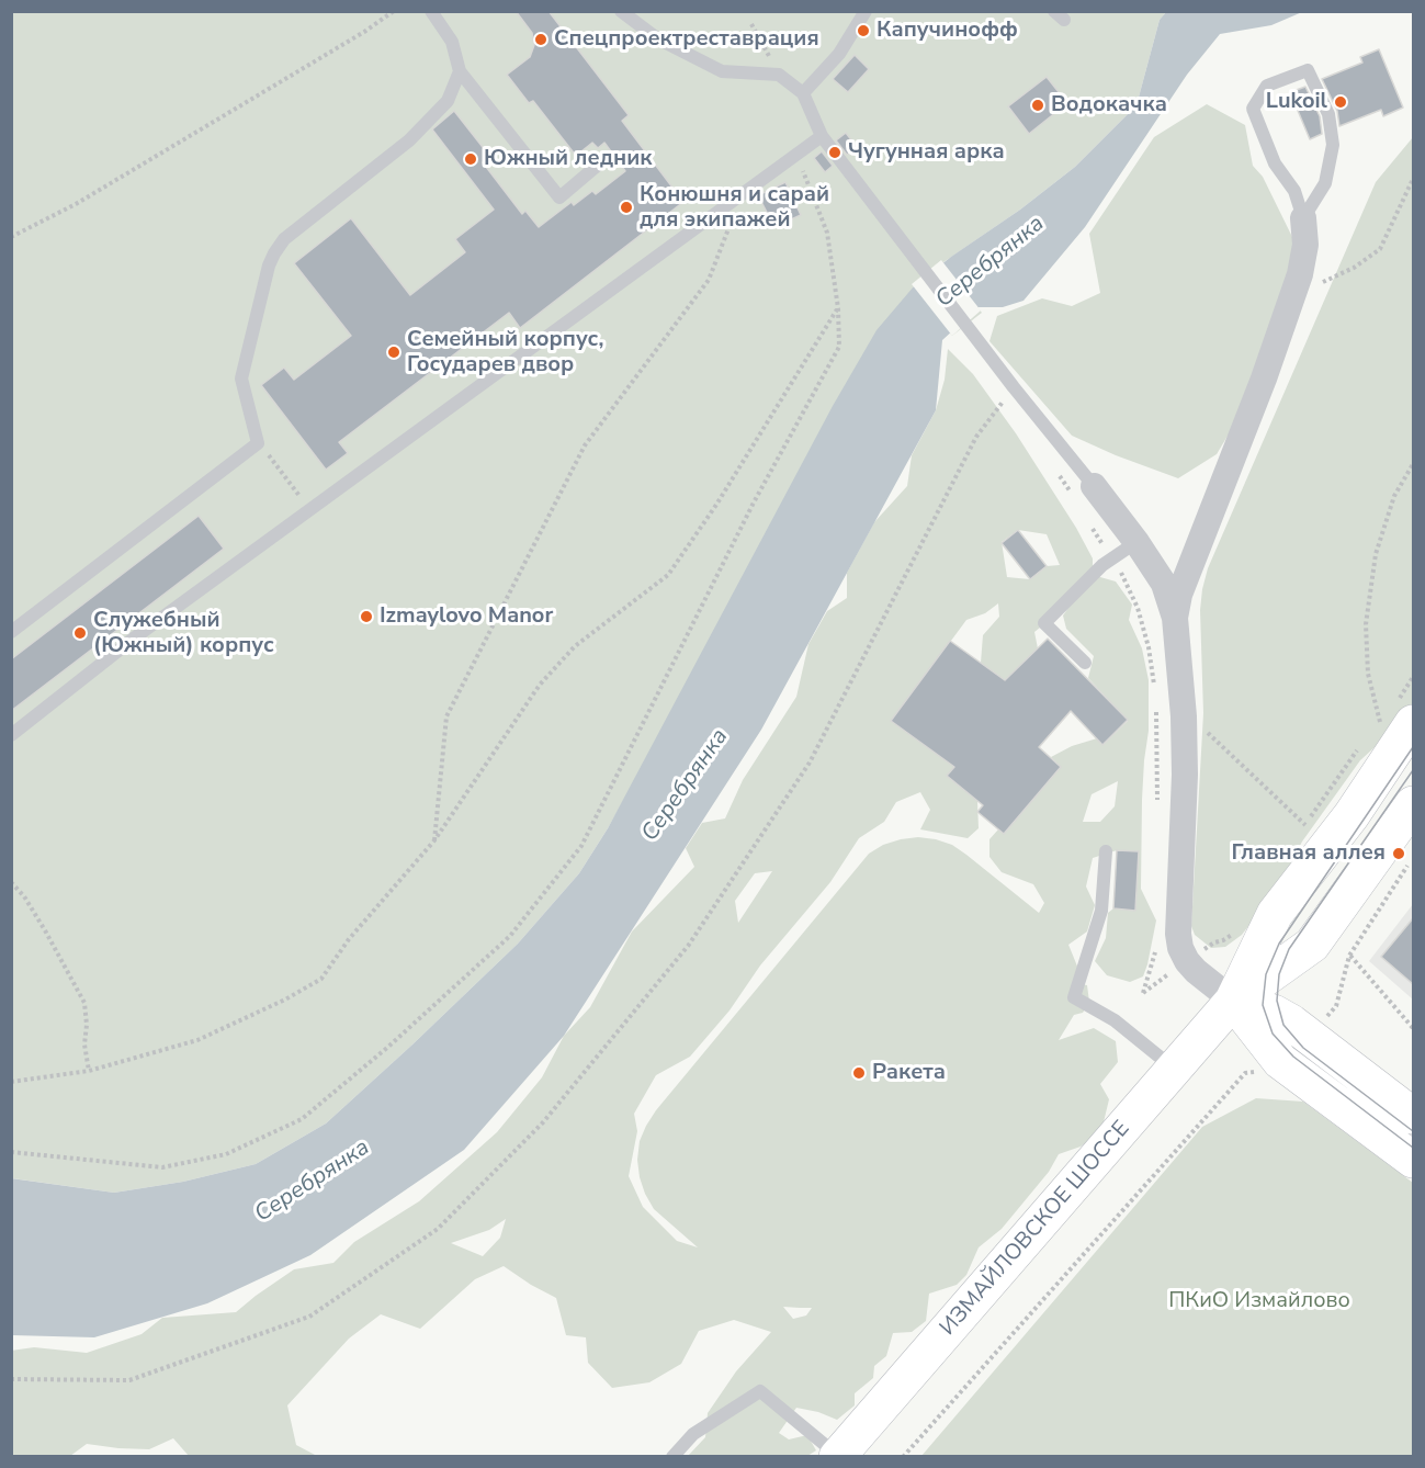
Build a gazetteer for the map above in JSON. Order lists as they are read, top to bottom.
{
  "streets": {
    "main road": ["ИЗМАЙЛОВСКОЕ ШОССЕ"]
  },
  "water": ["Серебрянка"],
  "parks": ["ПКиО Измайлово"],
  "places": [
    "Капучинофф",
    "Спецпроектреставрация",
    "Lukoil",
    "Водокачка",
    "Чугунная арка",
    "Южный ледник",
    "Конюшня и сарай для экипажей",
    "Семейный корпус, Государев двор",
    "Izmaylovo Manor",
    "Служебный (Южный) корпус",
    "Главная аллея",
    "Ракета"
  ]
}
